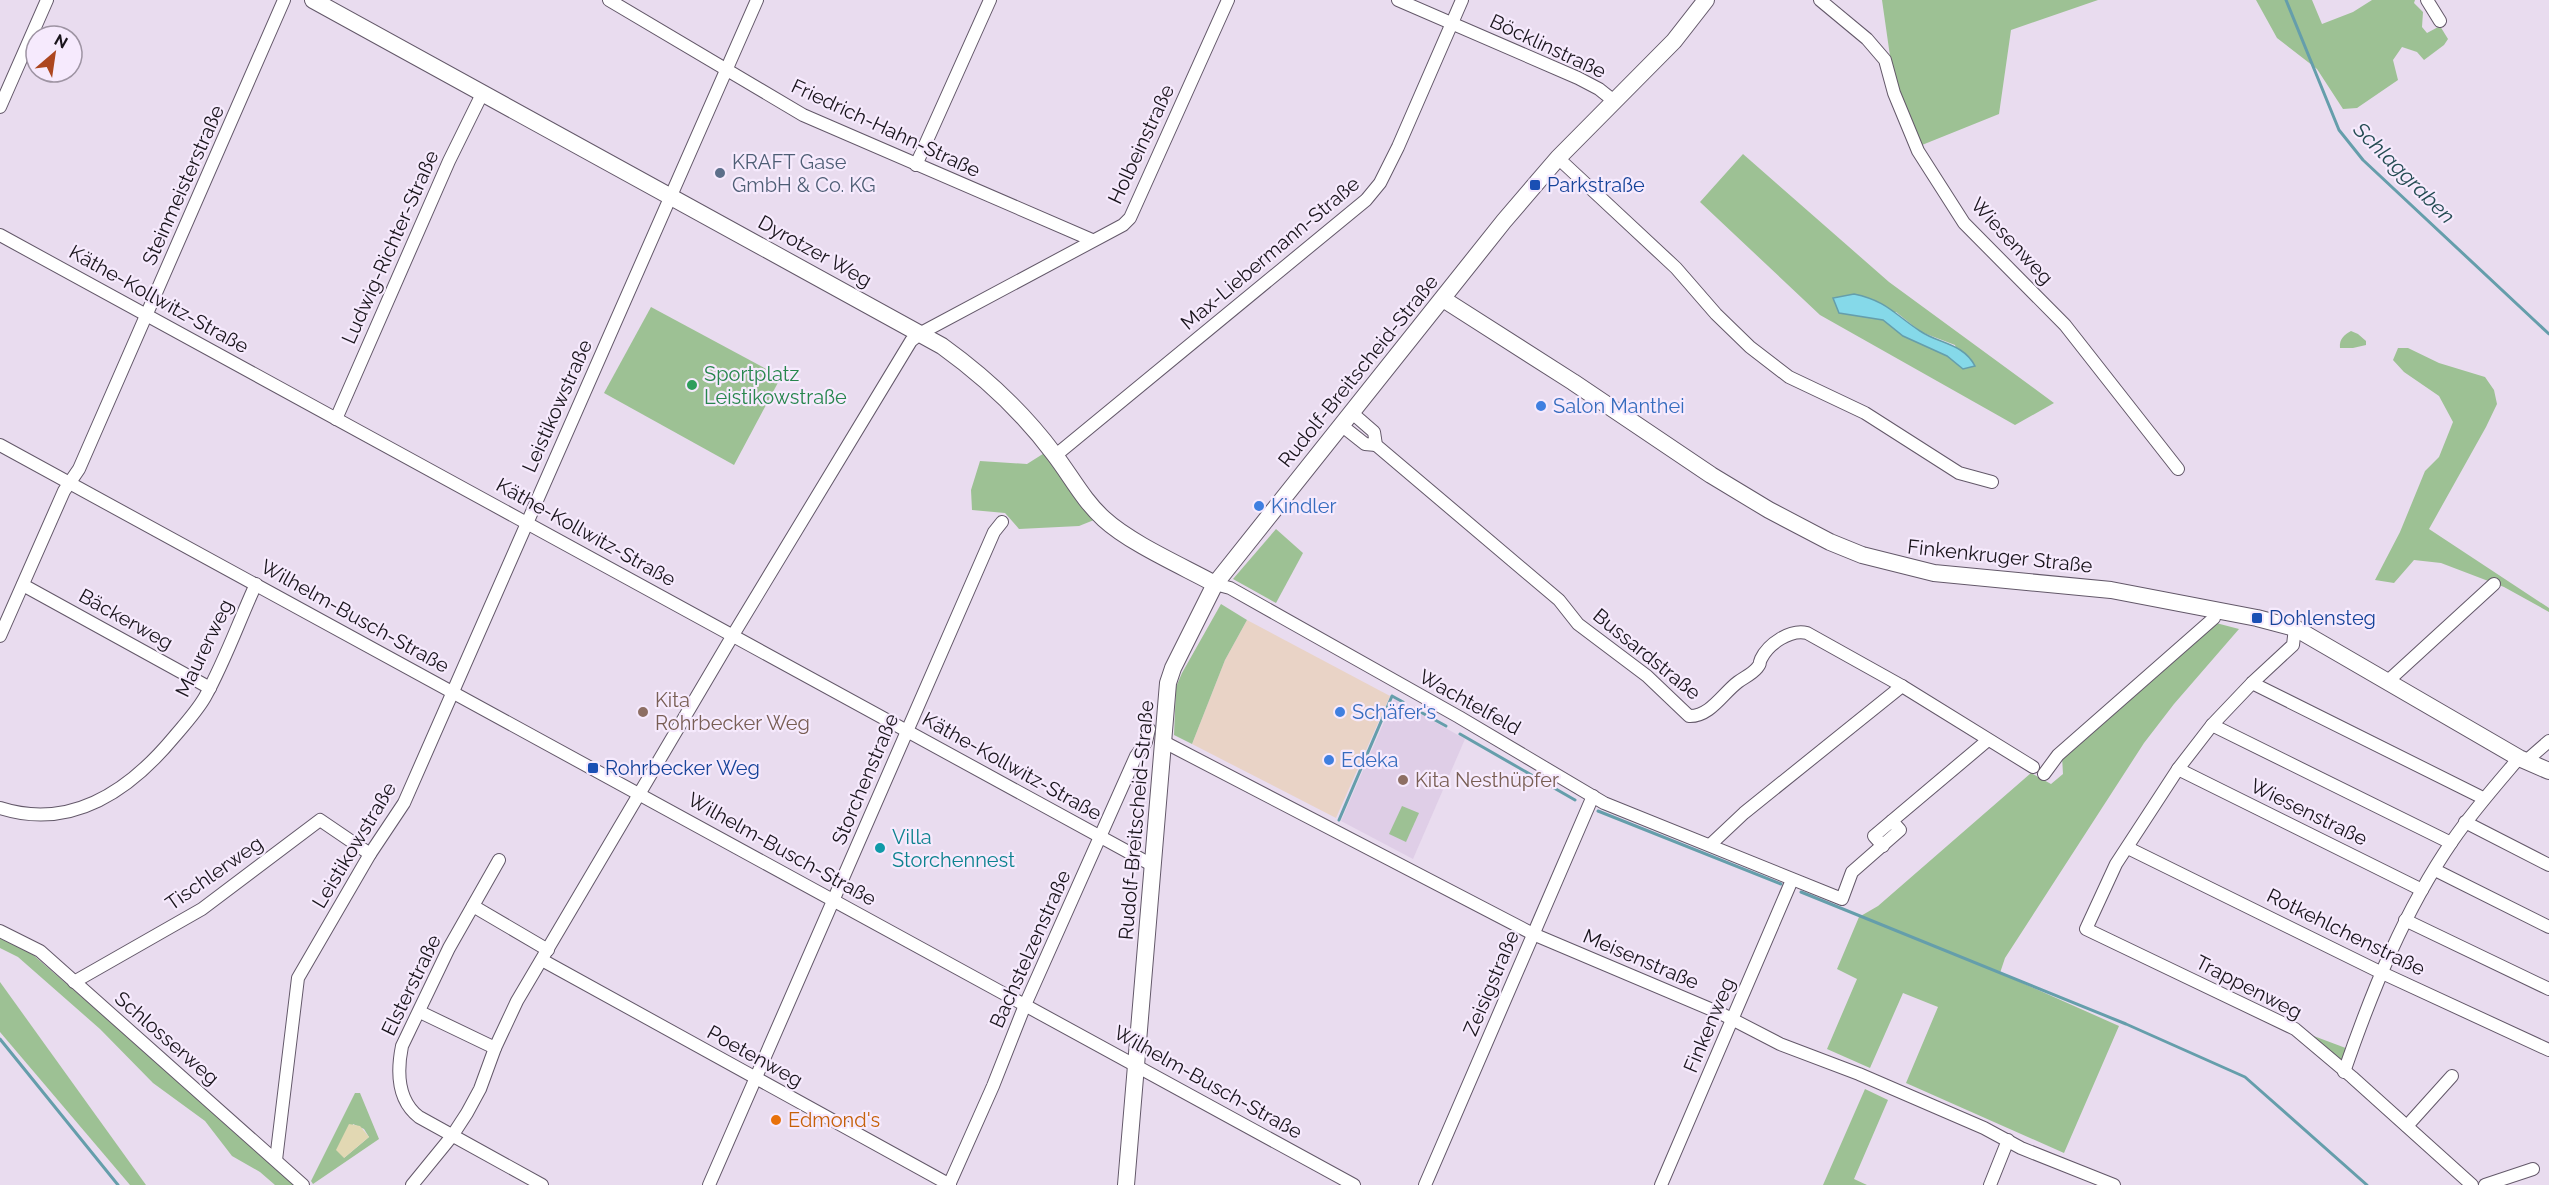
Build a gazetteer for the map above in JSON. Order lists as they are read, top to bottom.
{
  "streets": {
    "street": [
      "Böcklinstraße",
      "Friedrich-Hahn-Straße",
      "Holbeinstraße",
      "Steinmeisterstraße",
      "Wiesenweg",
      "Ludwig-Richter-Straße",
      "Dyrotzer Weg",
      "Max-Liebermann-Straße",
      "Käthe-Kollwitz-Straße",
      "Rudolf-Breitscheid-Straße",
      "Leistikowstraße",
      "Finkenkruger Straße",
      "Wilhelm-Busch-Straße",
      "Bäckerweg",
      "Maurerweg",
      "Bussardstraße",
      "Wachtelfeld",
      "Storchenstraße",
      "Wiesenstraße",
      "Tischlerweg",
      "Rotkehlchenstraße",
      "Bachstelzenstraße",
      "Meisenstraße",
      "Zeisigstraße",
      "Elsterstraße",
      "Trappenweg",
      "Finkenweg",
      "Schlosserweg",
      "Poetenweg"
    ]
  },
  "crossings": [
    ["Böcklinstraße", "Max-Liebermann-Straße"],
    ["Böcklinstraße", "Rudolf-Breitscheid-Straße"],
    ["Friedrich-Hahn-Straße", "Holbeinstraße"],
    ["Friedrich-Hahn-Straße", "Leistikowstraße"],
    ["Holbeinstraße", "Dyrotzer Weg"],
    ["Steinmeisterstraße", "Käthe-Kollwitz-Straße"],
    ["Steinmeisterstraße", "Wilhelm-Busch-Straße"],
    ["Steinmeisterstraße", "Bäckerweg"],
    ["Ludwig-Richter-Straße", "Dyrotzer Weg"],
    ["Ludwig-Richter-Straße", "Käthe-Kollwitz-Straße"],
    ["Dyrotzer Weg", "Max-Liebermann-Straße"],
    ["Dyrotzer Weg", "Rudolf-Breitscheid-Straße"],
    ["Dyrotzer Weg", "Leistikowstraße"],
    ["Dyrotzer Weg", "Wachtelfeld"],
    ["Käthe-Kollwitz-Straße", "Rudolf-Breitscheid-Straße"],
    ["Käthe-Kollwitz-Straße", "Leistikowstraße"],
    ["Käthe-Kollwitz-Straße", "Storchenstraße"],
    ["Käthe-Kollwitz-Straße", "Bachstelzenstraße"],
    ["Rudolf-Breitscheid-Straße", "Finkenkruger Straße"],
    ["Rudolf-Breitscheid-Straße", "Wilhelm-Busch-Straße"],
    ["Rudolf-Breitscheid-Straße", "Bussardstraße"],
    ["Rudolf-Breitscheid-Straße", "Wachtelfeld"],
    ["Rudolf-Breitscheid-Straße", "Meisenstraße"],
    ["Leistikowstraße", "Wilhelm-Busch-Straße"],
    ["Leistikowstraße", "Tischlerweg"],
    ["Leistikowstraße", "Schlosserweg"],
    ["Finkenkruger Straße", "Bussardstraße"],
    ["Wilhelm-Busch-Straße", "Maurerweg"],
    ["Wilhelm-Busch-Straße", "Storchenstraße"],
    ["Wilhelm-Busch-Straße", "Bachstelzenstraße"],
    ["Bäckerweg", "Maurerweg"],
    ["Bussardstraße", "Wachtelfeld"],
    ["Wachtelfeld", "Zeisigstraße"],
    ["Wachtelfeld", "Finkenweg"],
    ["Storchenstraße", "Poetenweg"],
    ["Tischlerweg", "Schlosserweg"],
    ["Rotkehlchenstraße", "Trappenweg"],
    ["Bachstelzenstraße", "Poetenweg"],
    ["Meisenstraße", "Zeisigstraße"],
    ["Meisenstraße", "Finkenweg"]
  ],
  "water": ["Schlaggraben"],
  "places": {
    "other": [
      "KRAFT Gase GmbH & Co. KG",
      "Sportplatz Leistikowstraße",
      "Salon Manthei",
      "Kindler",
      "Kita Rohrbecker Weg",
      "Schäfer's",
      "Edeka",
      "Kita Nesthüpfer",
      "Villa Storchennest",
      "Edmond's"
    ],
    "transit": ["Parkstraße", "Dohlensteg", "Rohrbecker Weg"]
  },
  "north": "top right"
}
